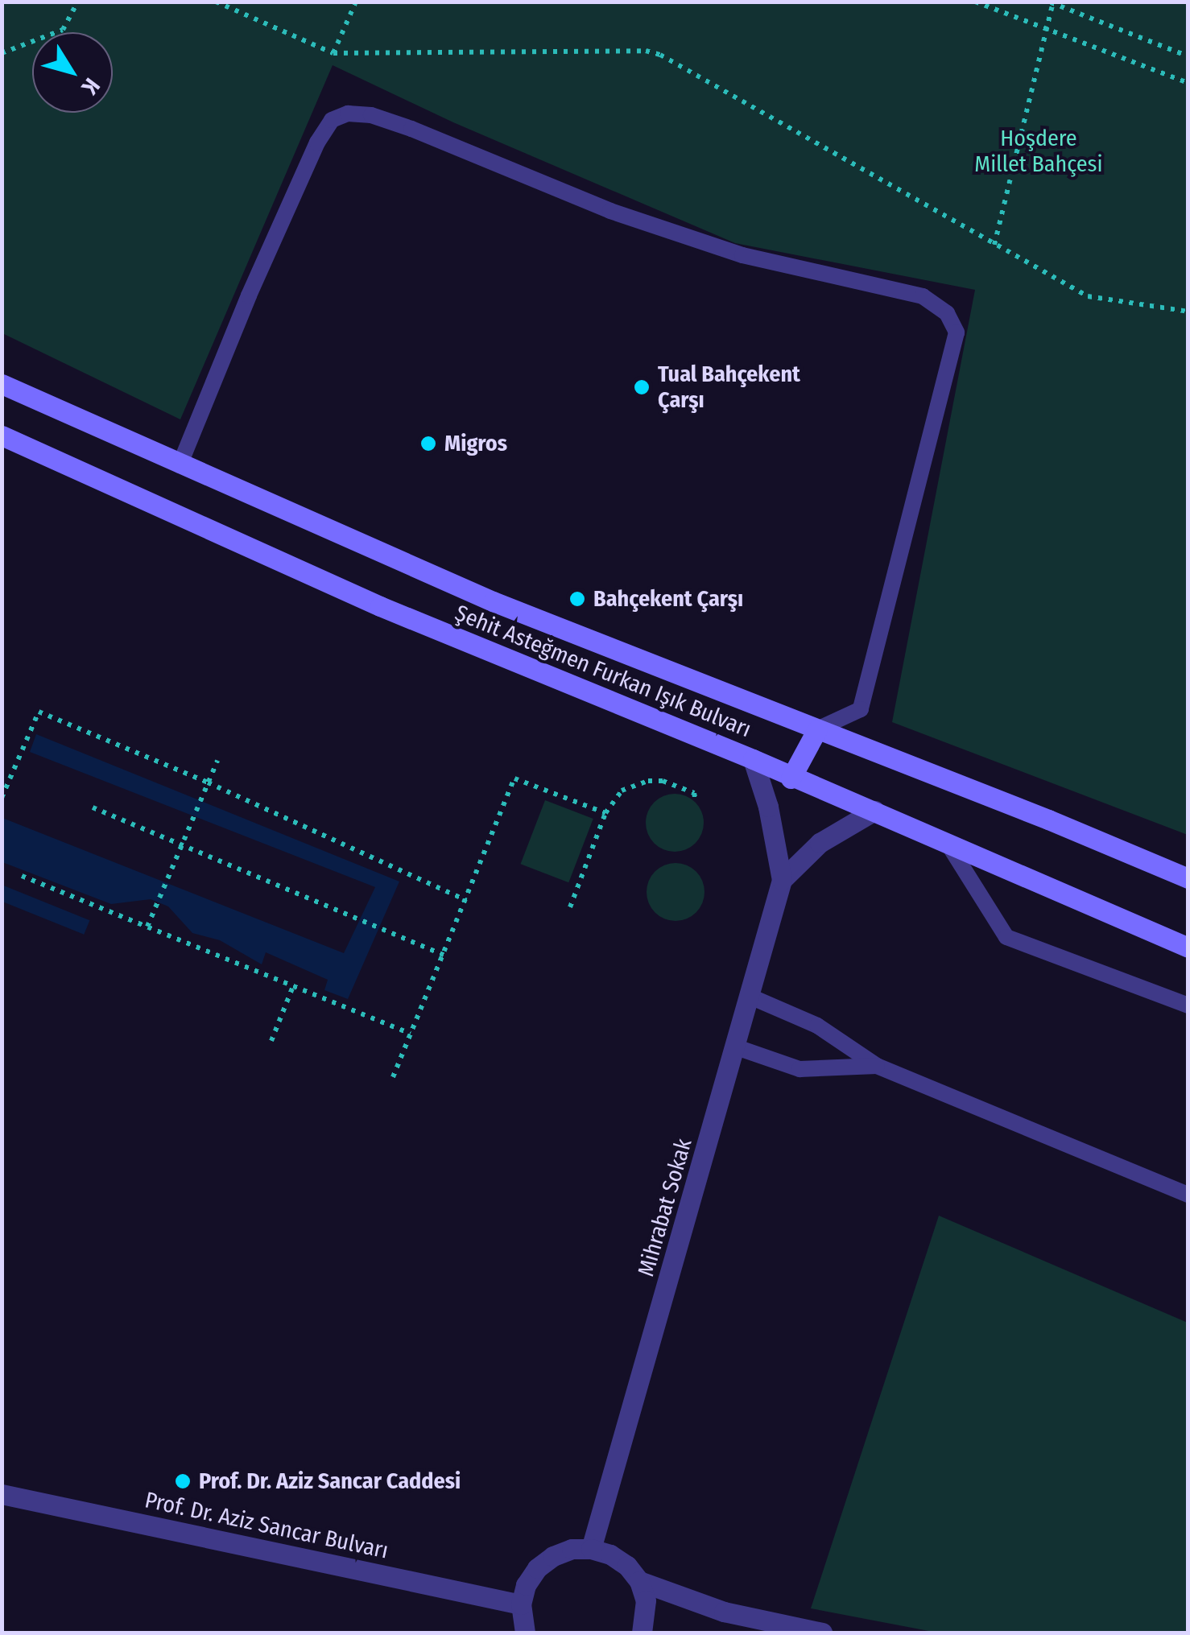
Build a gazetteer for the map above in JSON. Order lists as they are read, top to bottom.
{
  "streets": {
    "main road": ["Şehit Asteğmen Furkan Işık Bulvarı"],
    "street": ["Mihrabat Sokak", "Prof. Dr. Aziz Sancar Bulvarı"]
  },
  "parks": ["Hoşdere Millet Bahçesi"],
  "places": [
    "Tual Bahçekent Çarşı",
    "Migros",
    "Bahçekent Çarşı",
    "Prof. Dr. Aziz Sancar Caddesi"
  ],
  "north": "bottom right"
}
